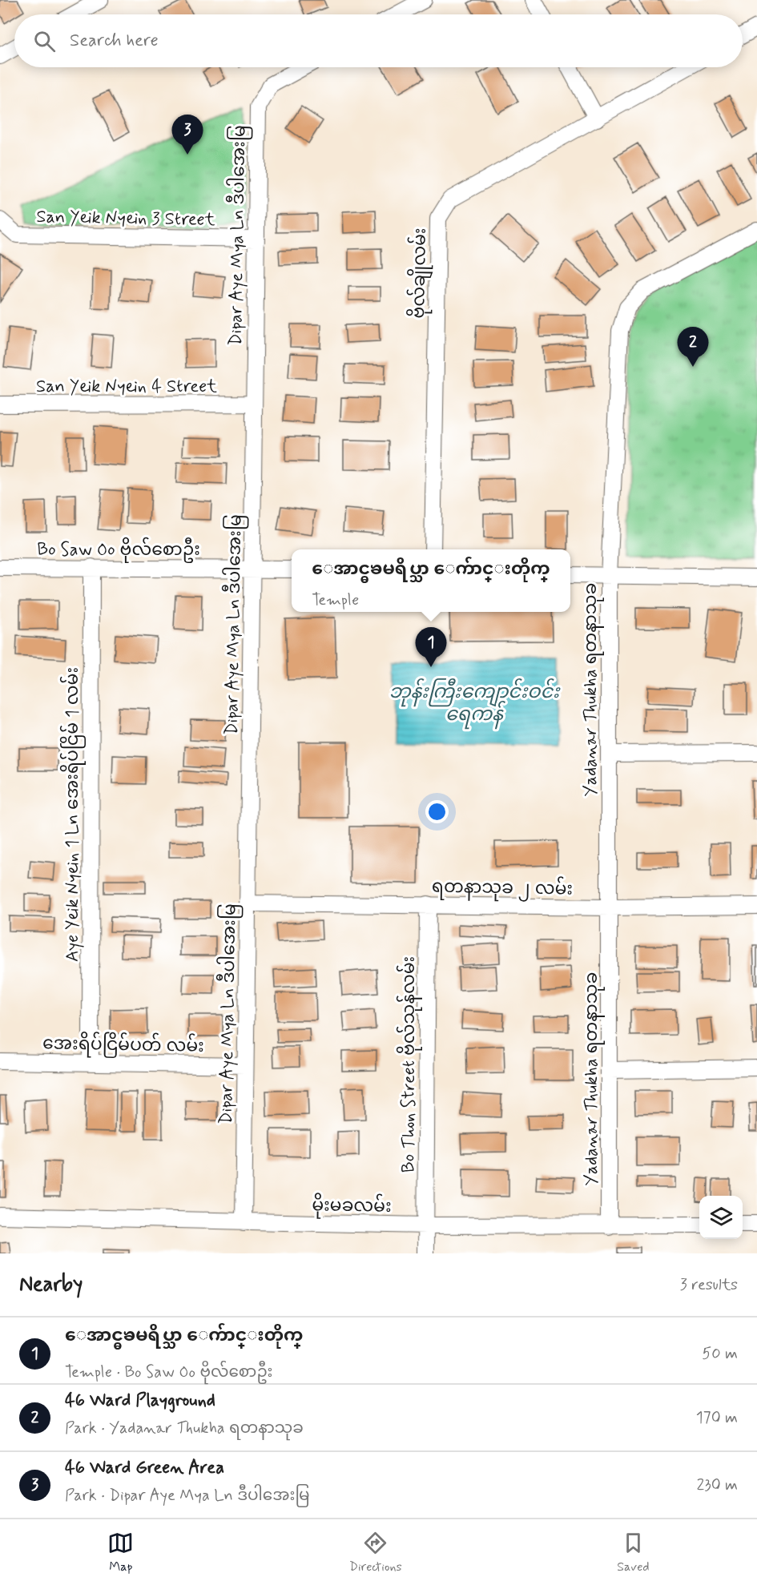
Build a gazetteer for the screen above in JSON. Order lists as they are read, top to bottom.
{
  "streets": {
    "street": [
      "San Yeik Nyein 3 Street",
      "Dipar Aye Mya Ln ဒီပါအေးမြ",
      "ဗိုလ်ချိုလမ်း",
      "San Yeik Nyein 4 Street",
      "Bo Saw Oo ဗိုလ်စောဦး",
      "Yadanar Thukha ရတနာသုခ",
      "Aye Yeik Nyein 1 Ln အေးရိပ်ငြိမ် 1 လမ်း",
      "ရတနာသုခ ၂ လမ်း",
      "အေးရိပ်ငြိမ်ပတ် လမ်း",
      "Bo Thon Street ဗိုလ်သုန်လမ်း",
      "မိုးမခလမ်း"
    ]
  },
  "crossings": [
    ["San Yeik Nyein 3 Street", "Dipar Aye Mya Ln ဒီပါအေးမြ"],
    ["Dipar Aye Mya Ln ဒီပါအေးမြ", "San Yeik Nyein 4 Street"],
    ["Dipar Aye Mya Ln ဒီပါအေးမြ", "Bo Saw Oo ဗိုလ်စောဦး"],
    ["Dipar Aye Mya Ln ဒီပါအေးမြ", "ရတနာသုခ ၂ လမ်း"],
    ["Dipar Aye Mya Ln ဒီပါအေးမြ", "အေးရိပ်ငြိမ်ပတ် လမ်း"],
    ["Dipar Aye Mya Ln ဒီပါအေးမြ", "မိုးမခလမ်း"],
    ["Bo Saw Oo ဗိုလ်စောဦး", "Aye Yeik Nyein 1 Ln အေးရိပ်ငြိမ် 1 လမ်း"],
    ["Yadanar Thukha ရတနာသုခ", "ရတနာသုခ ၂ လမ်း"],
    ["Yadanar Thukha ရတနာသုခ", "မိုးမခလမ်း"],
    ["Aye Yeik Nyein 1 Ln အေးရိပ်ငြိမ် 1 လမ်း", "အေးရိပ်ငြိမ်ပတ် လမ်း"],
    ["ရတနာသုခ ၂ လမ်း", "Bo Thon Street ဗိုလ်သုန်လမ်း"],
    ["Bo Thon Street ဗိုလ်သုန်လမ်း", "မိုးမခလမ်း"]
  ],
  "water": ["ဘုန်းကြီးကျောင်းဝင်း ရေကန်"],
  "page": {
    "search": "Search here",
    "pins": ["3", "2", "1"],
    "popup": ["ေအာင္ဓၶမရိပ္သာ ေက်ာင္းတိုက္", "Temple"],
    "heading": ["Nearby", "3 results"],
    "list": [
      {
        "mark": "1",
        "name": "ေအာင္ဓၶမရိပ္သာ ေက်ာင္းတိုက္",
        "note": "Temple · Bo Saw Oo ဗိုလ်စောဦး",
        "value": "50 m"
      },
      {
        "mark": "2",
        "name": "46 Ward Playground",
        "note": "Park · Yadanar Thukha ရတနာသုခ",
        "value": "170 m"
      },
      {
        "mark": "3",
        "name": "46 Ward Green Area",
        "note": "Park · Dipar Aye Mya Ln ဒီပါအေးမြ",
        "value": "230 m"
      }
    ],
    "nav": ["Map", "Directions", "Saved"]
  }
}
